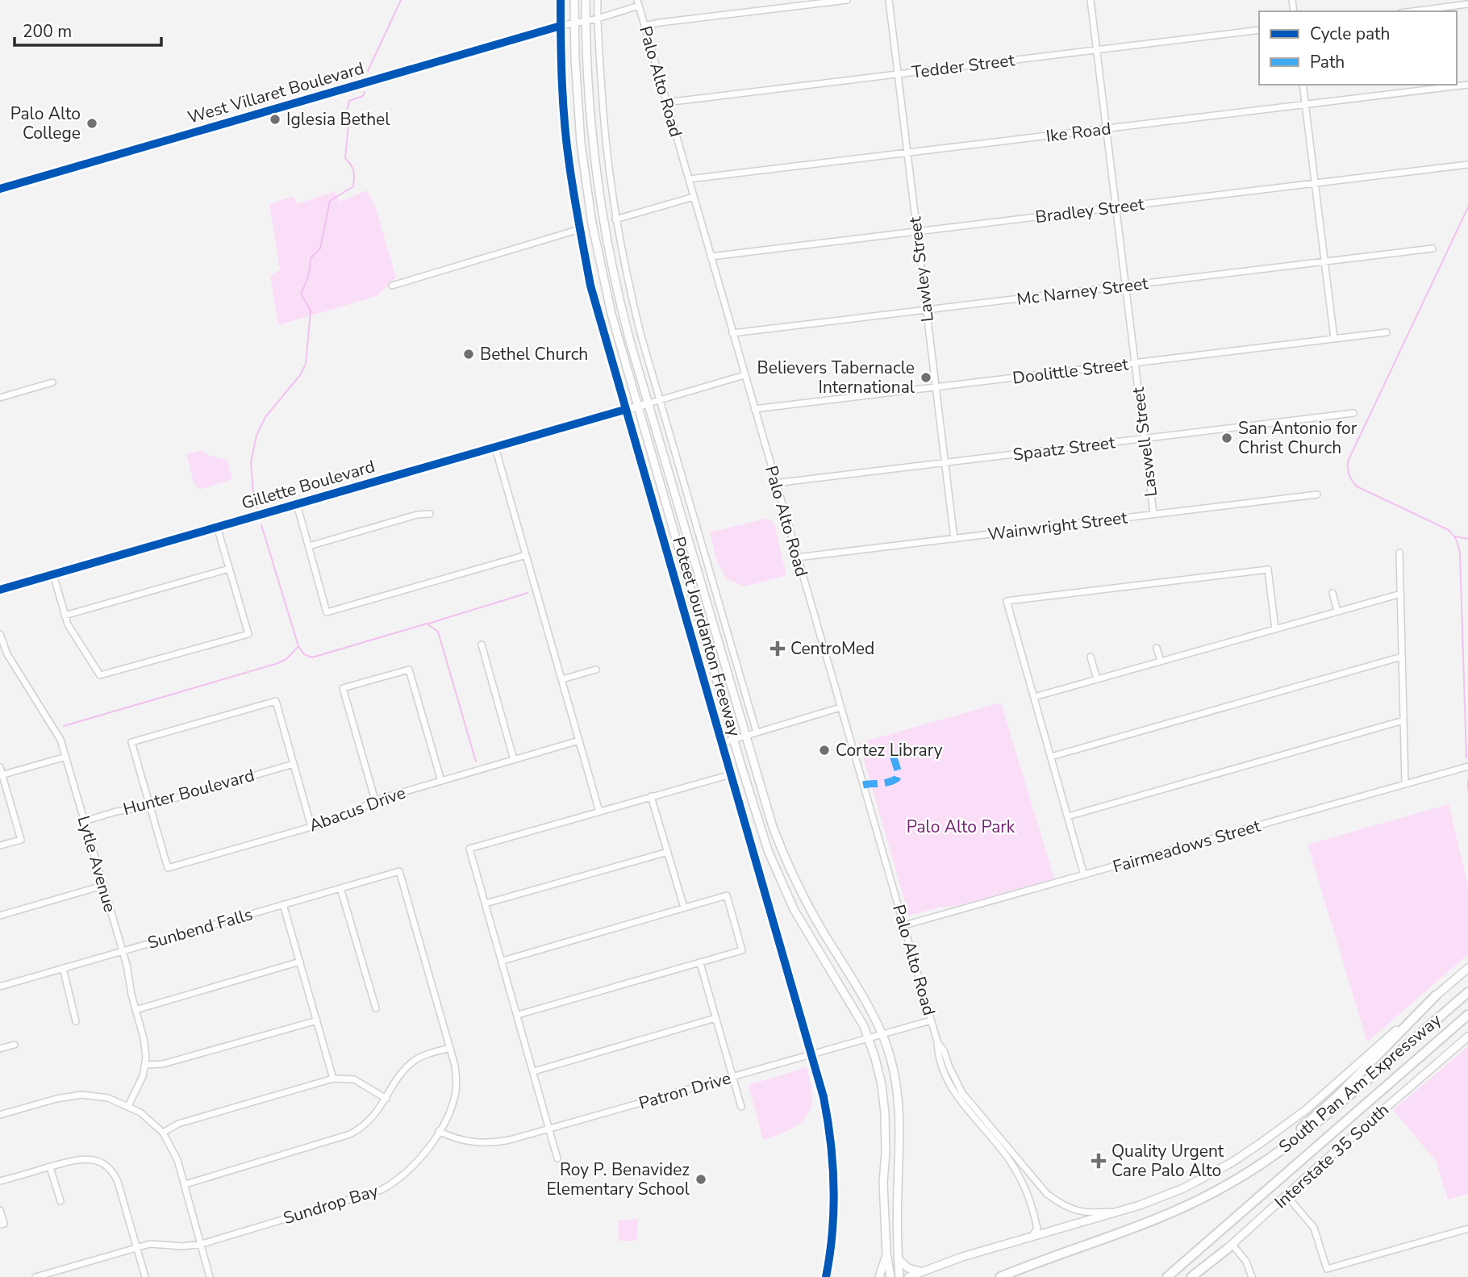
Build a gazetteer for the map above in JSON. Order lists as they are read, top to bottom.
{
  "streets": {
    "highway": ["South Pan Am Expressway"],
    "main road": ["Gillette Boulevard", "Poteet Jourdanton Freeway", "Interstate 35 South"],
    "street": [
      "Tedder Street",
      "Palo Alto Road",
      "West Villaret Boulevard",
      "Ike Road",
      "Bradley Street",
      "Lawley Street",
      "Mc Narney Street",
      "Doolittle Street",
      "Laswell Street",
      "Spaatz Street",
      "Wainwright Street",
      "Hunter Boulevard",
      "Abacus Drive",
      "Fairmeadows Street",
      "Lytle Avenue",
      "Sunbend Falls",
      "Patron Drive",
      "Sundrop Bay"
    ]
  },
  "crossings": [
    ["Tedder Street", "Palo Alto Road"],
    ["Tedder Street", "Lawley Street"],
    ["Tedder Street", "Laswell Street"],
    ["Palo Alto Road", "West Villaret Boulevard"],
    ["Palo Alto Road", "Ike Road"],
    ["Palo Alto Road", "Bradley Street"],
    ["Palo Alto Road", "Mc Narney Street"],
    ["Palo Alto Road", "Doolittle Street"],
    ["Palo Alto Road", "Spaatz Street"],
    ["Palo Alto Road", "Gillette Boulevard"],
    ["Palo Alto Road", "Wainwright Street"],
    ["Palo Alto Road", "Fairmeadows Street"],
    ["Palo Alto Road", "Patron Drive"],
    ["West Villaret Boulevard", "Poteet Jourdanton Freeway"],
    ["Ike Road", "Lawley Street"],
    ["Ike Road", "Laswell Street"],
    ["Bradley Street", "Lawley Street"],
    ["Bradley Street", "Laswell Street"],
    ["Lawley Street", "Mc Narney Street"],
    ["Lawley Street", "Doolittle Street"],
    ["Lawley Street", "Spaatz Street"],
    ["Lawley Street", "Wainwright Street"],
    ["Mc Narney Street", "Laswell Street"],
    ["Doolittle Street", "Laswell Street"],
    ["Laswell Street", "Spaatz Street"],
    ["Laswell Street", "Wainwright Street"],
    ["Gillette Boulevard", "Poteet Jourdanton Freeway"],
    ["Poteet Jourdanton Freeway", "Patron Drive"],
    ["Hunter Boulevard", "Abacus Drive"],
    ["Hunter Boulevard", "Lytle Avenue"],
    ["Lytle Avenue", "Sunbend Falls"],
    ["Sunbend Falls", "Sundrop Bay"],
    ["Patron Drive", "Sundrop Bay"]
  ],
  "parks": ["Palo Alto Park"],
  "places": {
    "other": [
      "Iglesia Bethel",
      "Palo Alto College",
      "Bethel Church",
      "Believers Tabernacle International",
      "San Antonio for Christ Church",
      "Cortez Library",
      "Roy P. Benavidez Elementary School"
    ],
    "health": ["CentroMed", "Quality Urgent Care Palo Alto"]
  },
  "legend": ["Cycle path", "Path"],
  "scale_bar": "200 m"
}
